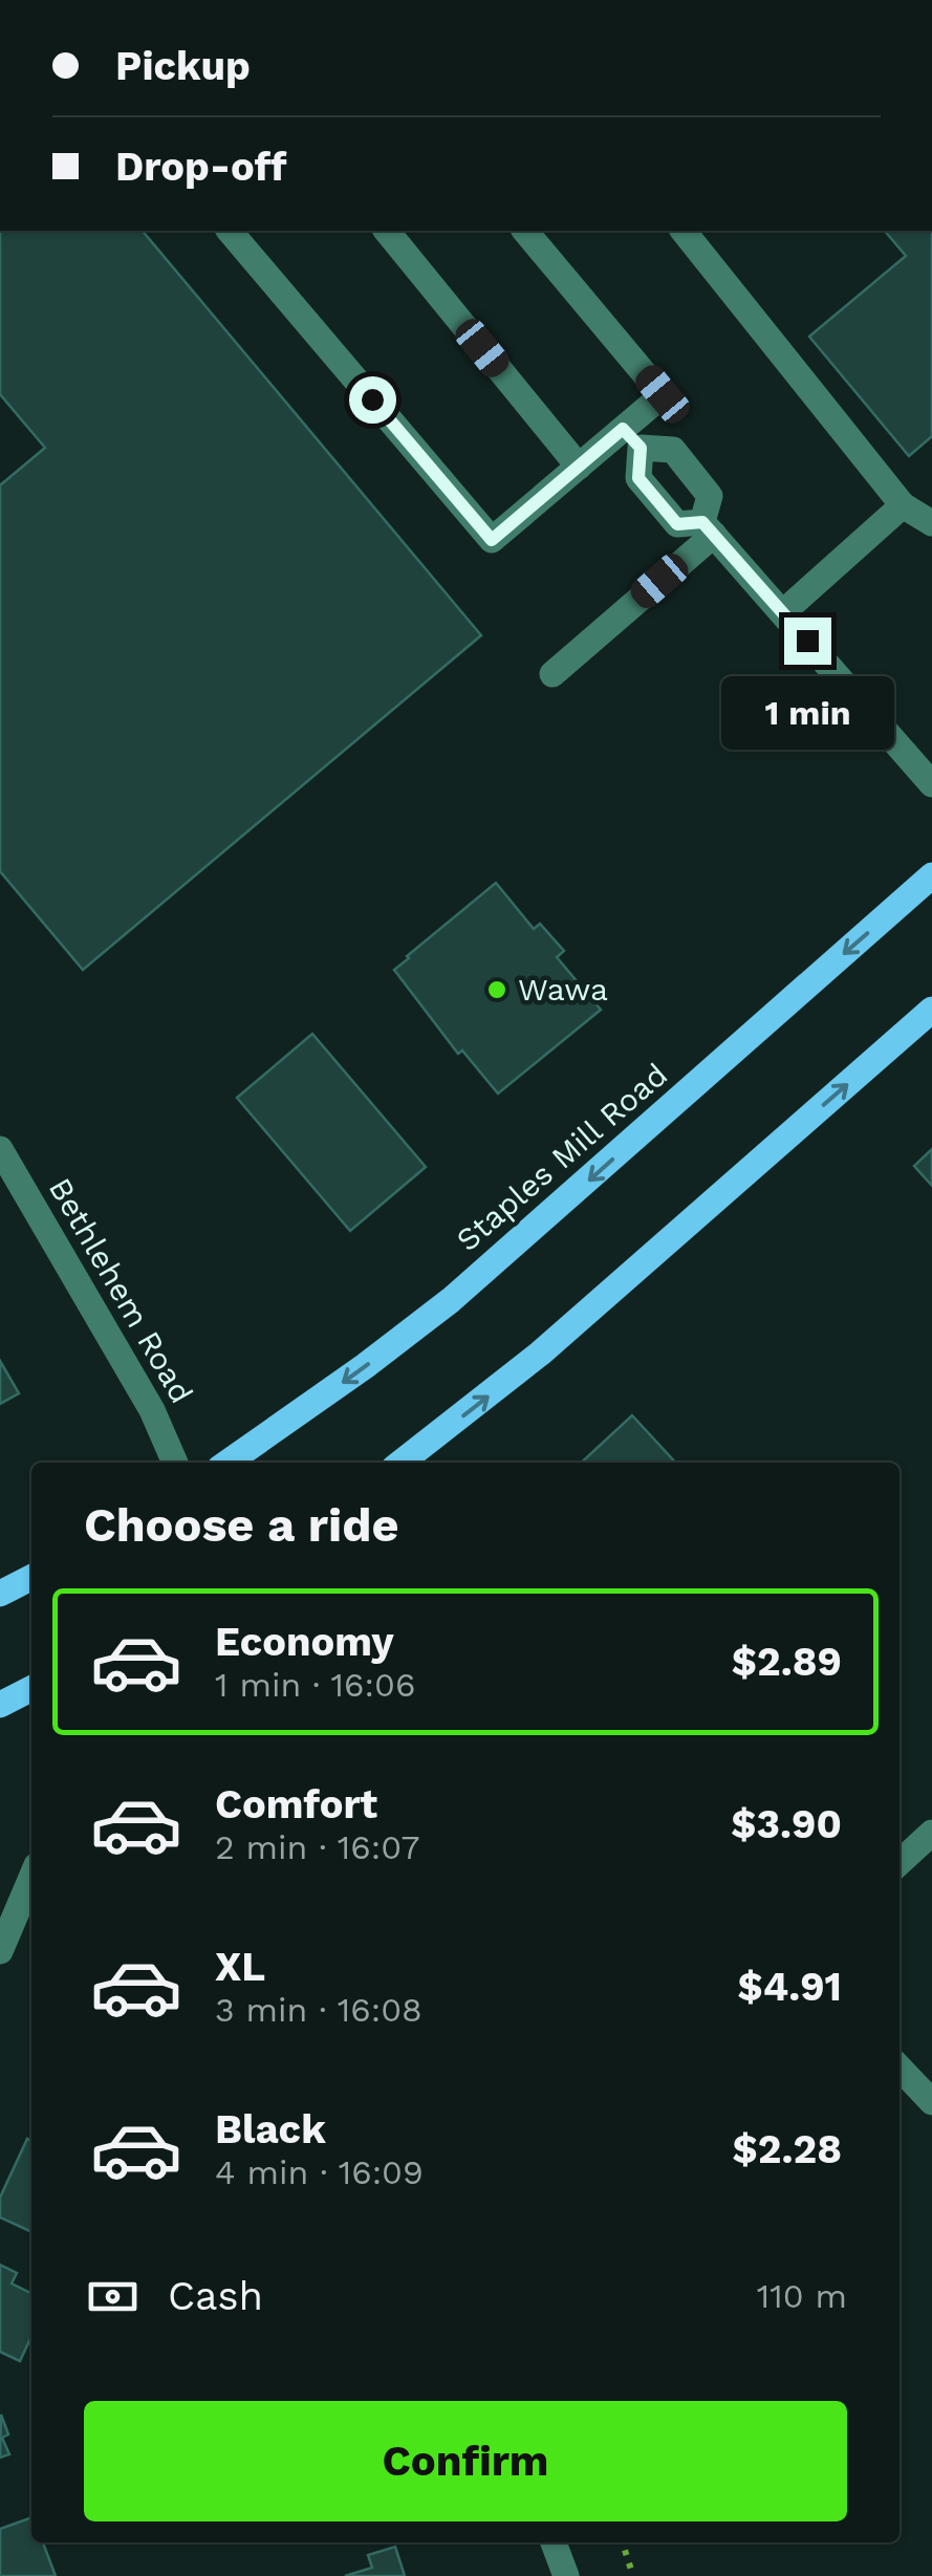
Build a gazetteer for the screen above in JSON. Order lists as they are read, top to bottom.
{
  "streets": {
    "main road": ["Staples Mill Road"],
    "street": ["Bethlehem Road"]
  },
  "places": ["Wawa"],
  "page": {
    "banner": ["Pickup", "Drop-off"],
    "bubble": "1 min",
    "heading": "Choose a ride",
    "list": [
      {
        "name": "Economy",
        "note": "1 min · 16:06",
        "value": "$2.89"
      },
      {
        "name": "Comfort",
        "note": "2 min · 16:07",
        "value": "$3.90"
      },
      {
        "name": "XL",
        "note": "3 min · 16:08",
        "value": "$4.91"
      },
      {
        "name": "Black",
        "note": "4 min · 16:09",
        "value": "$2.28"
      }
    ],
    "pay": ["Cash", "110 m"],
    "buttons": "Confirm"
  }
}
